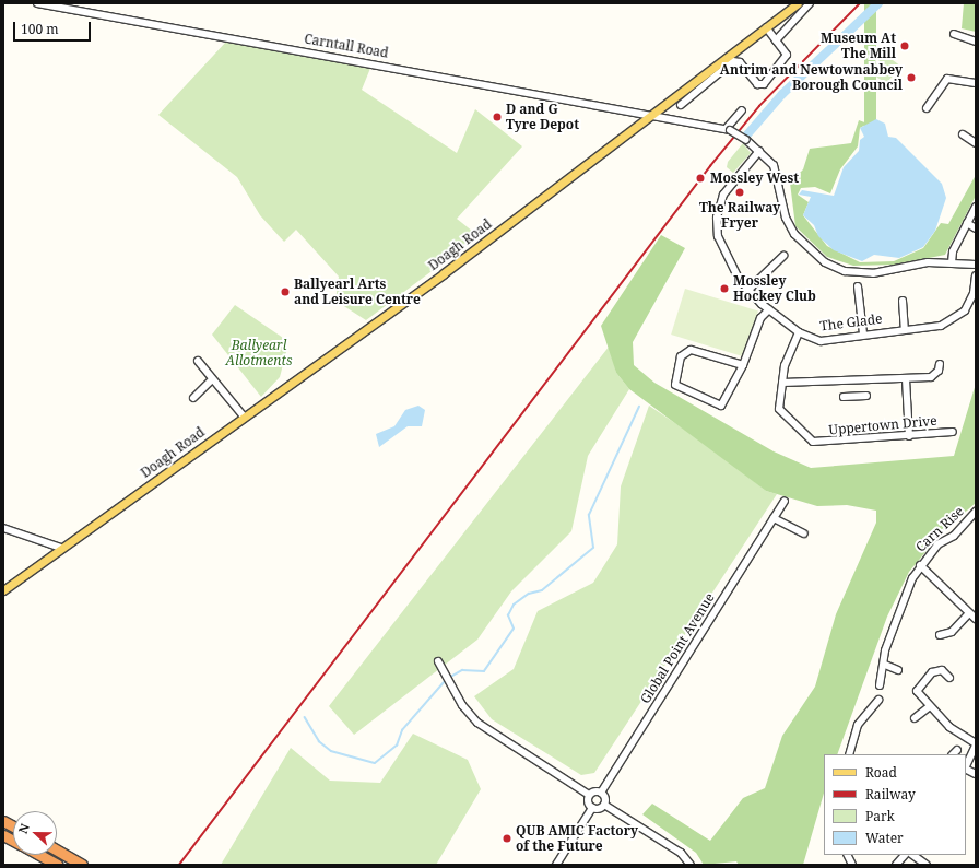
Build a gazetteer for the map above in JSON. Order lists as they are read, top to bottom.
{
  "streets": {
    "main road": ["Doagh Road"],
    "street": [
      "Carntall Road",
      "The Glade",
      "Uppertown Drive",
      "Carn Rise",
      "Global Point Avenue"
    ]
  },
  "crossings": [
    ["Carntall Road", "Doagh Road"],
    ["Carntall Road", "The Glade"],
    ["The Glade", "Uppertown Drive"]
  ],
  "parks": ["Ballyearl Allotments"],
  "places": [
    "Museum At The Mill",
    "Antrim and Newtownabbey Borough Council",
    "D and G Tyre Depot",
    "Mossley West",
    "The Railway Fryer",
    "Mossley Hockey Club",
    "Ballyearl Arts and Leisure Centre",
    "QUB AMIC Factory of the Future"
  ],
  "legend": [
    "Road",
    "Railway",
    "Park",
    "Water"
  ],
  "scale_bar": "100 m",
  "north": "left"
}
